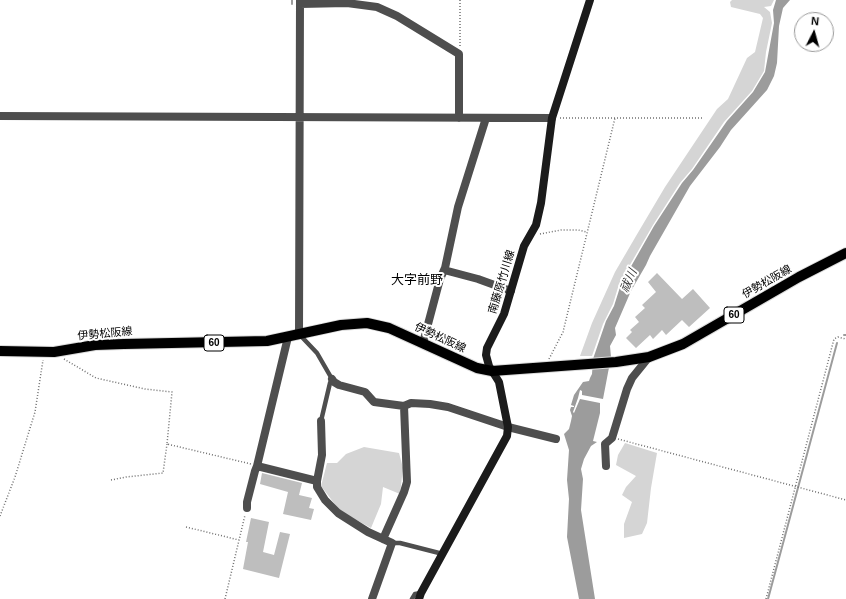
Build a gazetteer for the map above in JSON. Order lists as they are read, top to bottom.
{
  "streets": {
    "main road": ["南藤原竹川線", "伊勢松阪線", "60"]
  },
  "crossings": [
    ["南藤原竹川線", "伊勢松阪線"]
  ],
  "districts": ["大字前野"],
  "water": ["祓川"],
  "north": "top"
}
